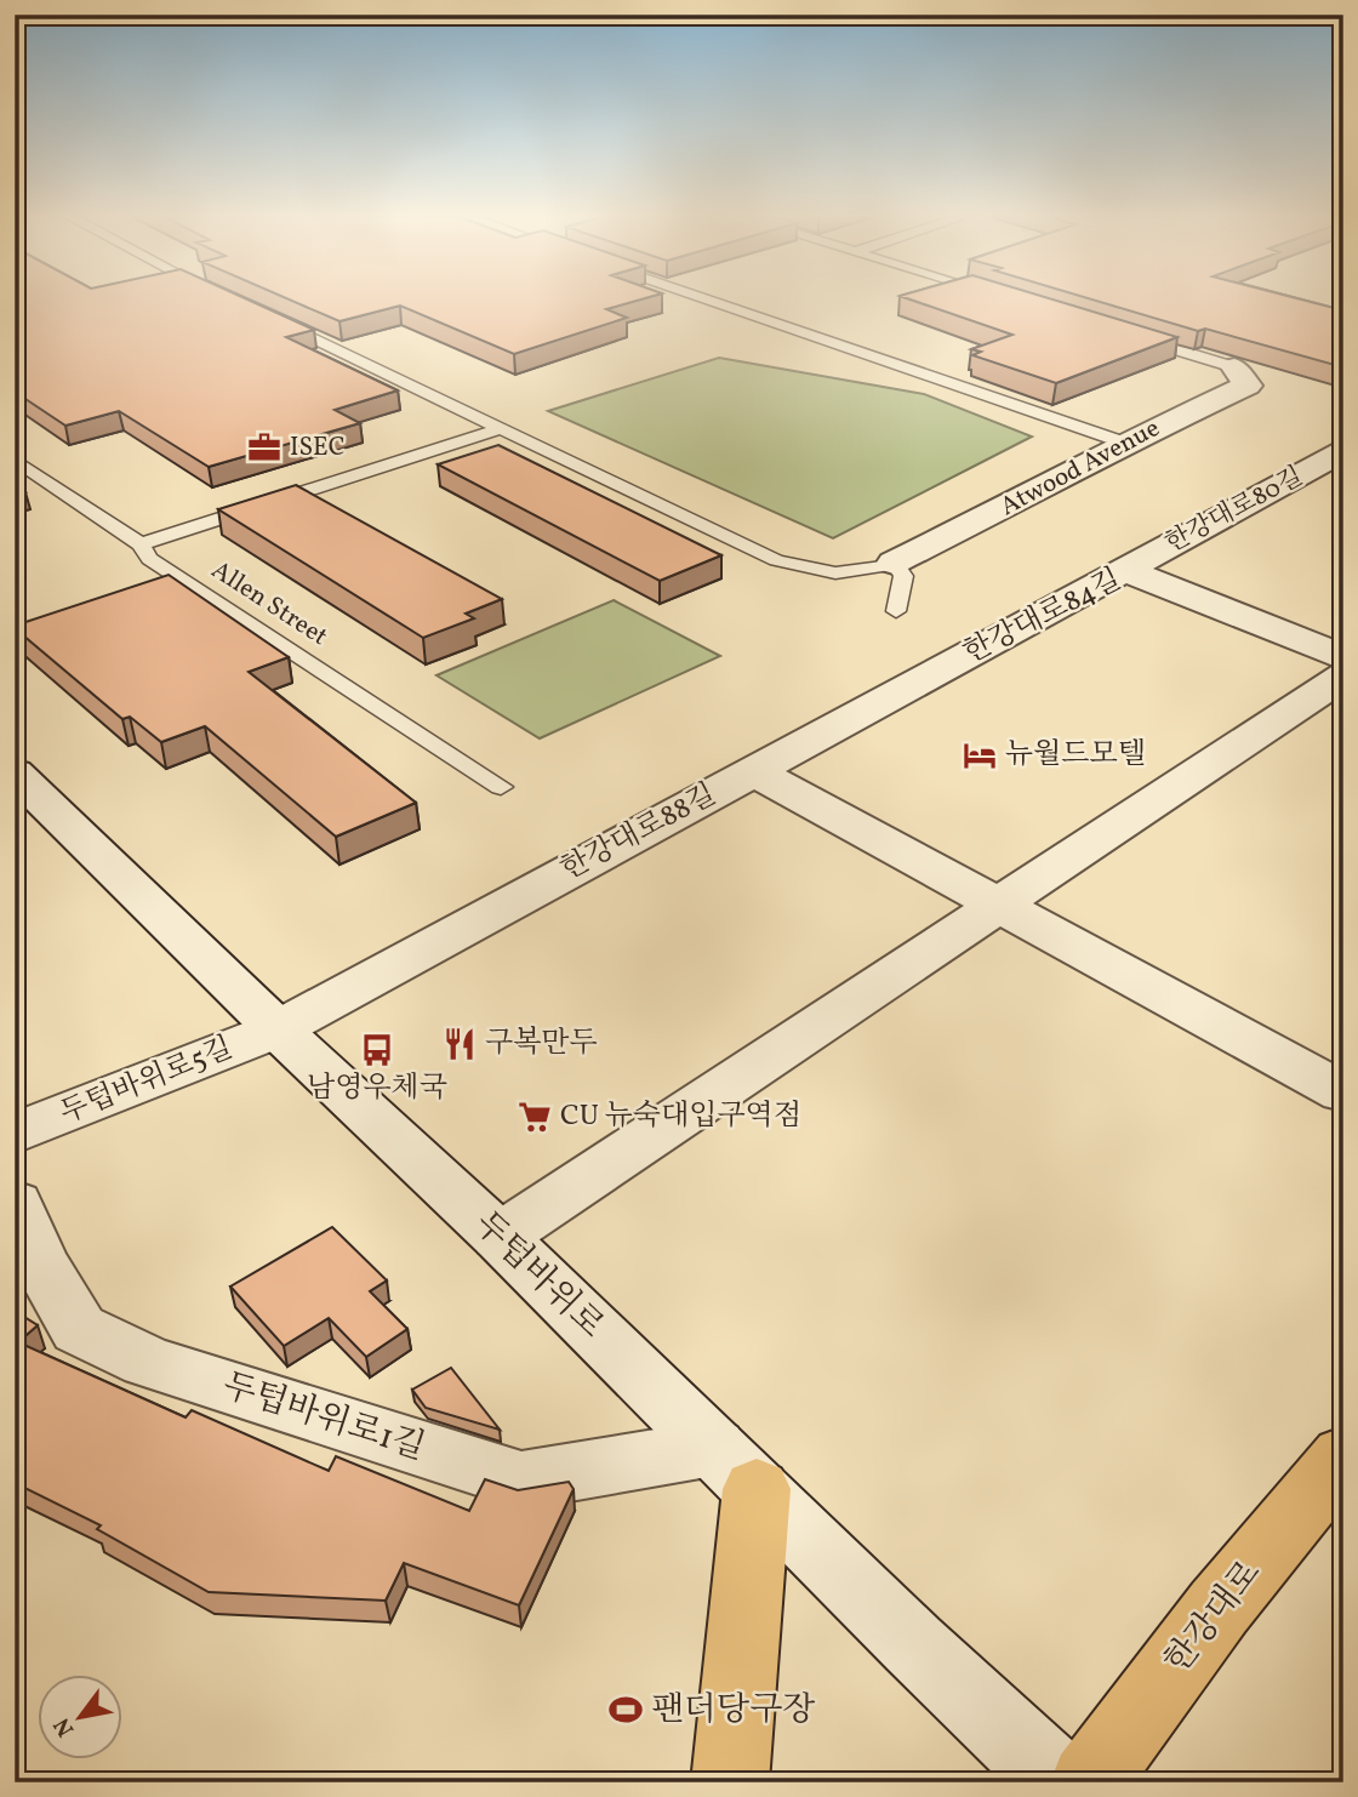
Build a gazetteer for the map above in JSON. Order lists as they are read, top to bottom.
{
  "streets": {
    "main road": ["한강대로"],
    "street": [
      "Atwood Avenue",
      "한강대로80길",
      "한강대로84길",
      "한강대로88길",
      "두텁바위로5길",
      "두텁바위로",
      "두텁바위로1길"
    ],
    "lane": ["Allen Street"]
  },
  "crossings": [
    ["한강대로80길", "한강대로84길"],
    ["한강대로84길", "한강대로88길"],
    ["한강대로88길", "두텁바위로5길"],
    ["한강대로88길", "두텁바위로"],
    ["두텁바위로5길", "두텁바위로"],
    ["두텁바위로", "두텁바위로1길"]
  ],
  "places": {
    "office": ["ISEC"],
    "hotel": ["뉴월드모텔"],
    "restaurant": ["구복만두"],
    "bus stop": ["남영우체국"],
    "supermarket": ["CU 뉴숙대입구역점"],
    "sports": ["팬더당구장"]
  },
  "north": "bottom left"
}
